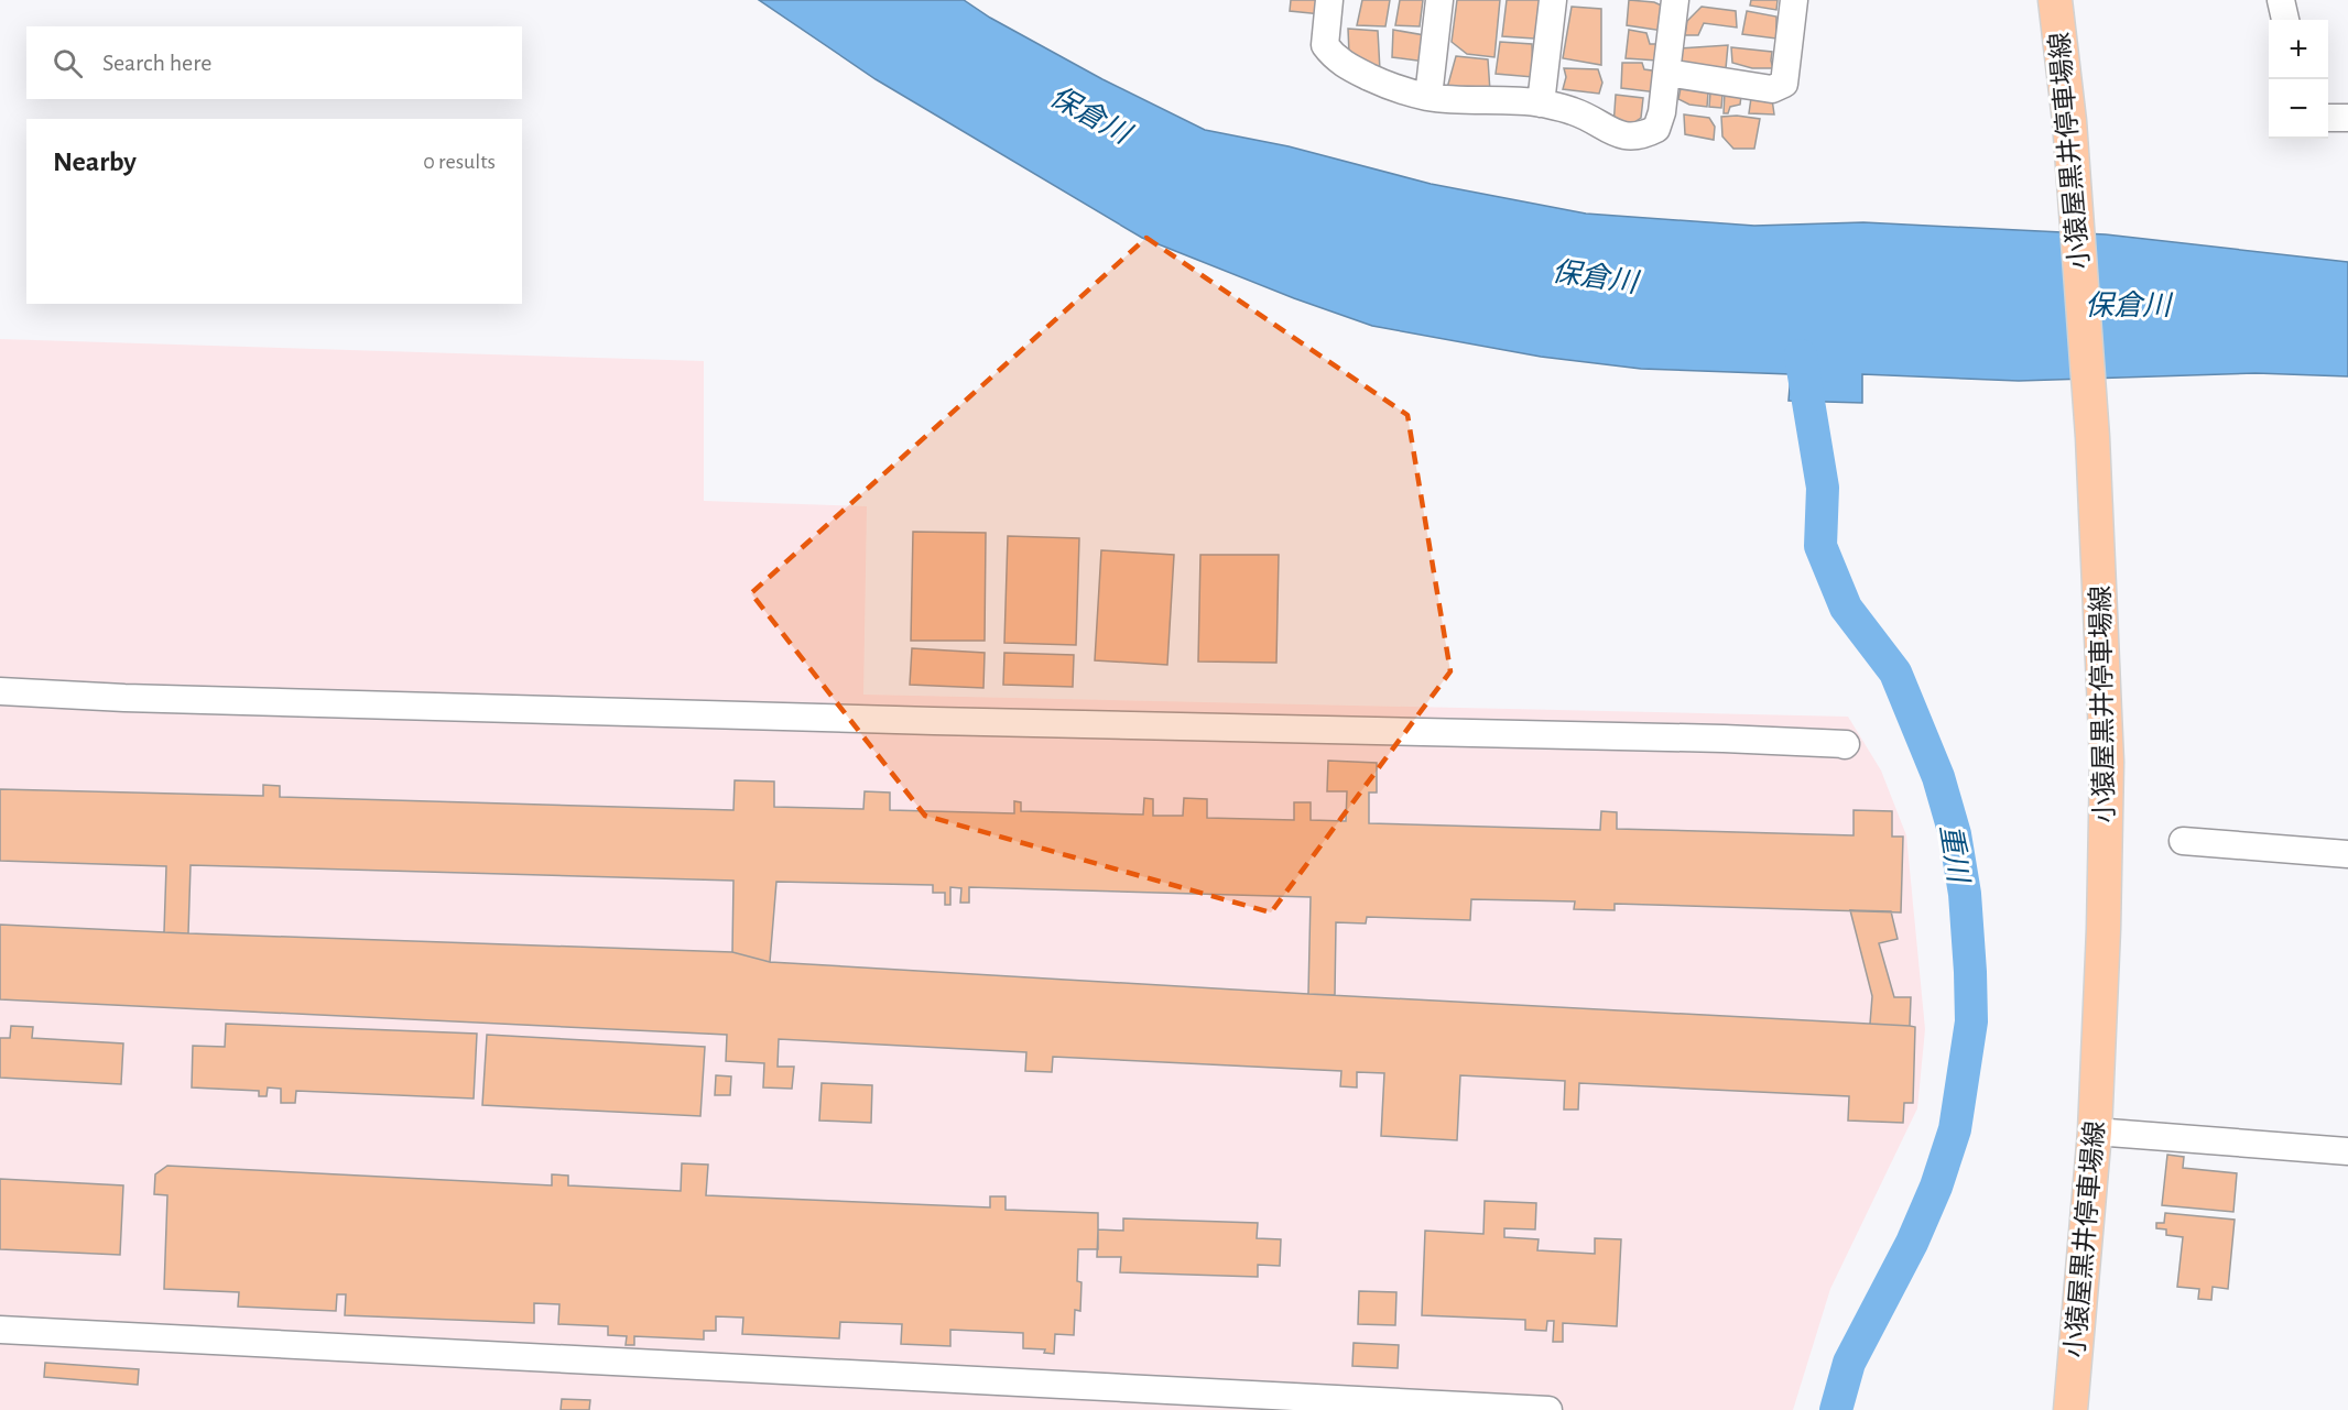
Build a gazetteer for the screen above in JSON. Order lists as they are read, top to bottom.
{
  "streets": {
    "main road": ["小猿屋黒井停車場線"]
  },
  "water": ["保倉川", "重川"],
  "page": {
    "map_buttons": ["+", "−"],
    "search": "Search here",
    "heading": ["Nearby", "0 results"]
  }
}
